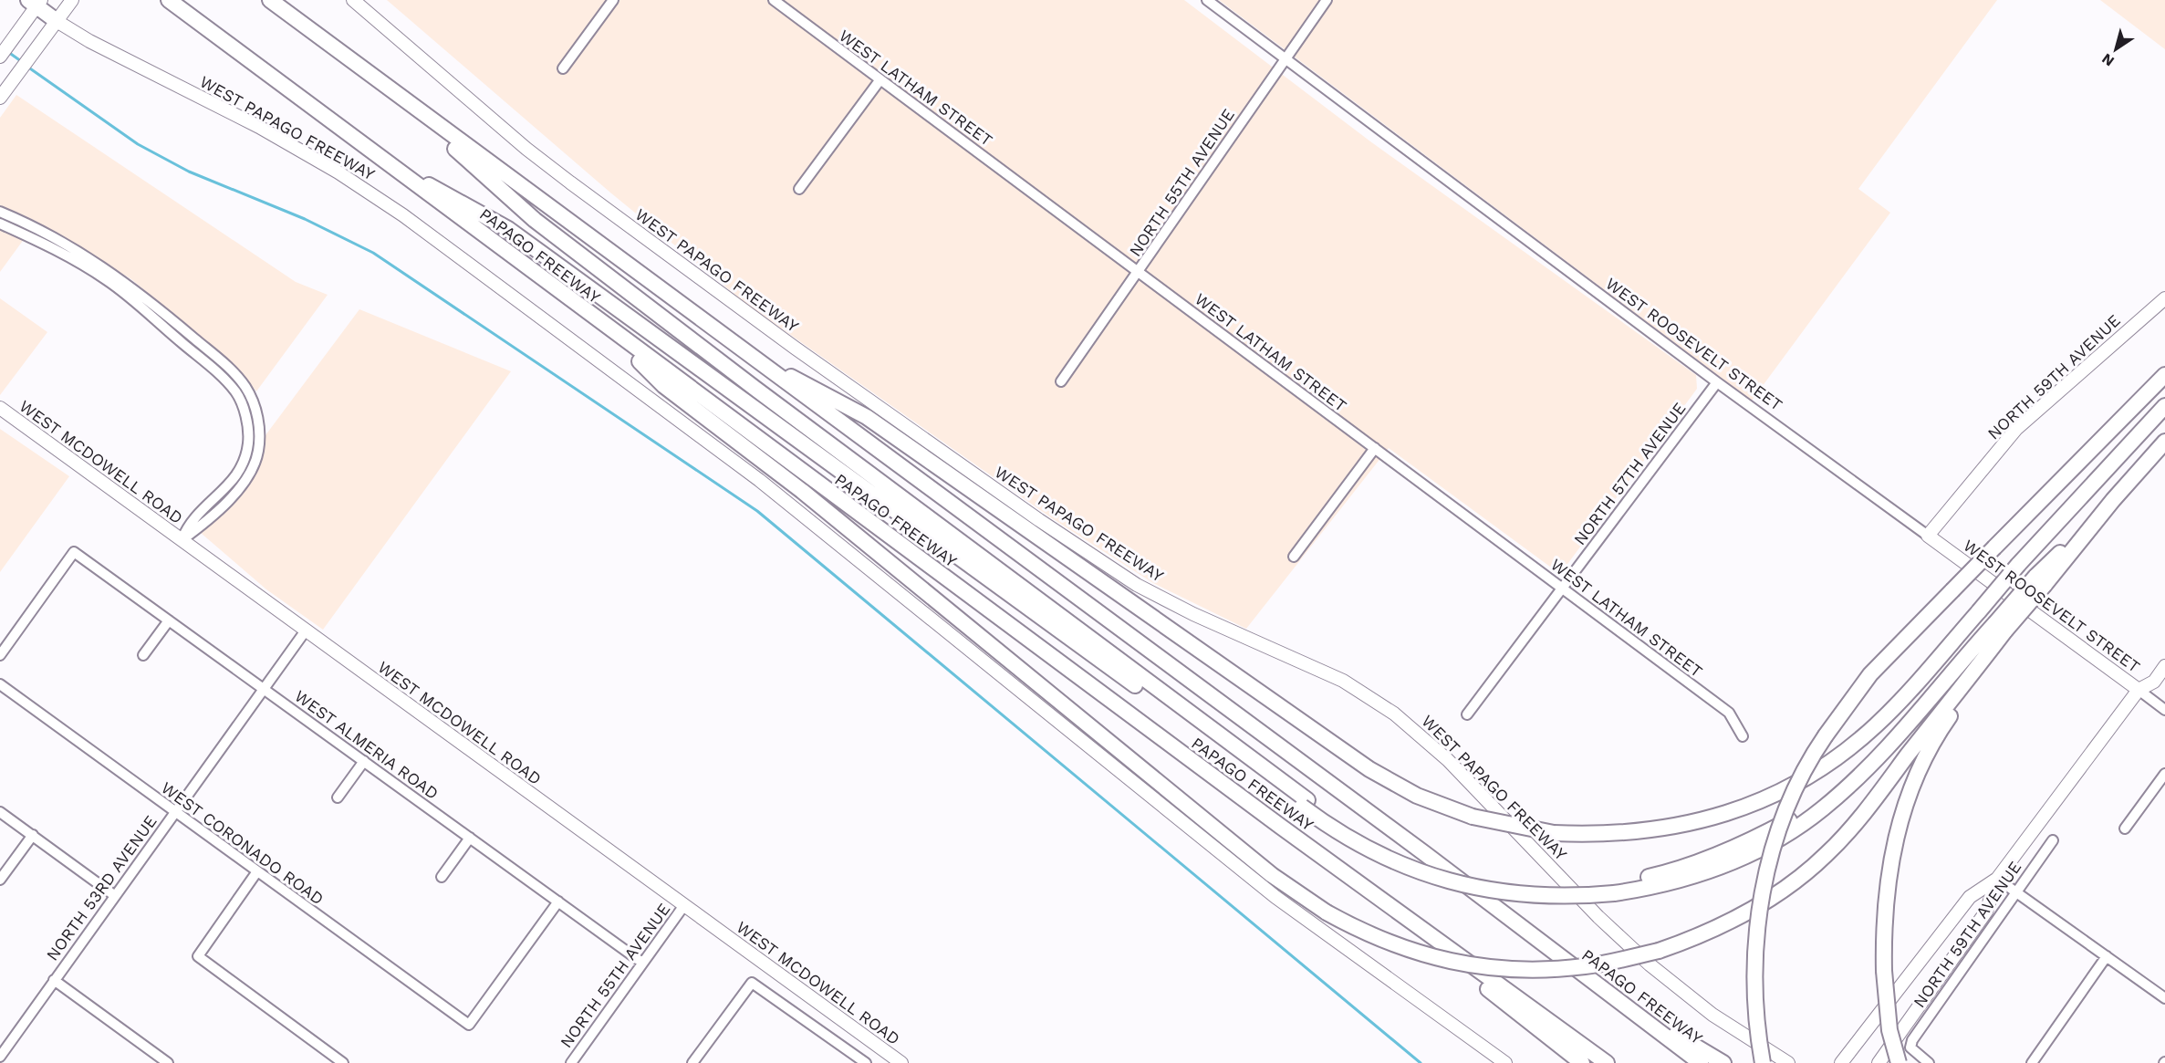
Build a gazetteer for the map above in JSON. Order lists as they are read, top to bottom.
{
  "streets": {
    "highway": ["PAPAGO FREEWAY"],
    "main road": [
      "WEST PAPAGO FREEWAY",
      "WEST ROOSEVELT STREET",
      "NORTH 59TH AVENUE",
      "WEST MCDOWELL ROAD"
    ],
    "street": [
      "WEST LATHAM STREET",
      "NORTH 55TH AVENUE",
      "NORTH 57TH AVENUE",
      "WEST ALMERIA ROAD",
      "WEST CORONADO ROAD",
      "NORTH 53RD AVENUE"
    ]
  },
  "crossings": [
    ["WEST LATHAM STREET", "NORTH 55TH AVENUE"],
    ["WEST LATHAM STREET", "NORTH 57TH AVENUE"],
    ["NORTH 55TH AVENUE", "WEST ROOSEVELT STREET"],
    ["NORTH 55TH AVENUE", "WEST MCDOWELL ROAD"],
    ["NORTH 55TH AVENUE", "WEST ALMERIA ROAD"],
    ["WEST ROOSEVELT STREET", "NORTH 59TH AVENUE"],
    ["WEST ROOSEVELT STREET", "NORTH 57TH AVENUE"],
    ["WEST MCDOWELL ROAD", "NORTH 53RD AVENUE"],
    ["WEST ALMERIA ROAD", "WEST CORONADO ROAD"],
    ["WEST ALMERIA ROAD", "NORTH 53RD AVENUE"],
    ["WEST CORONADO ROAD", "NORTH 53RD AVENUE"]
  ],
  "north": "bottom left"
}
